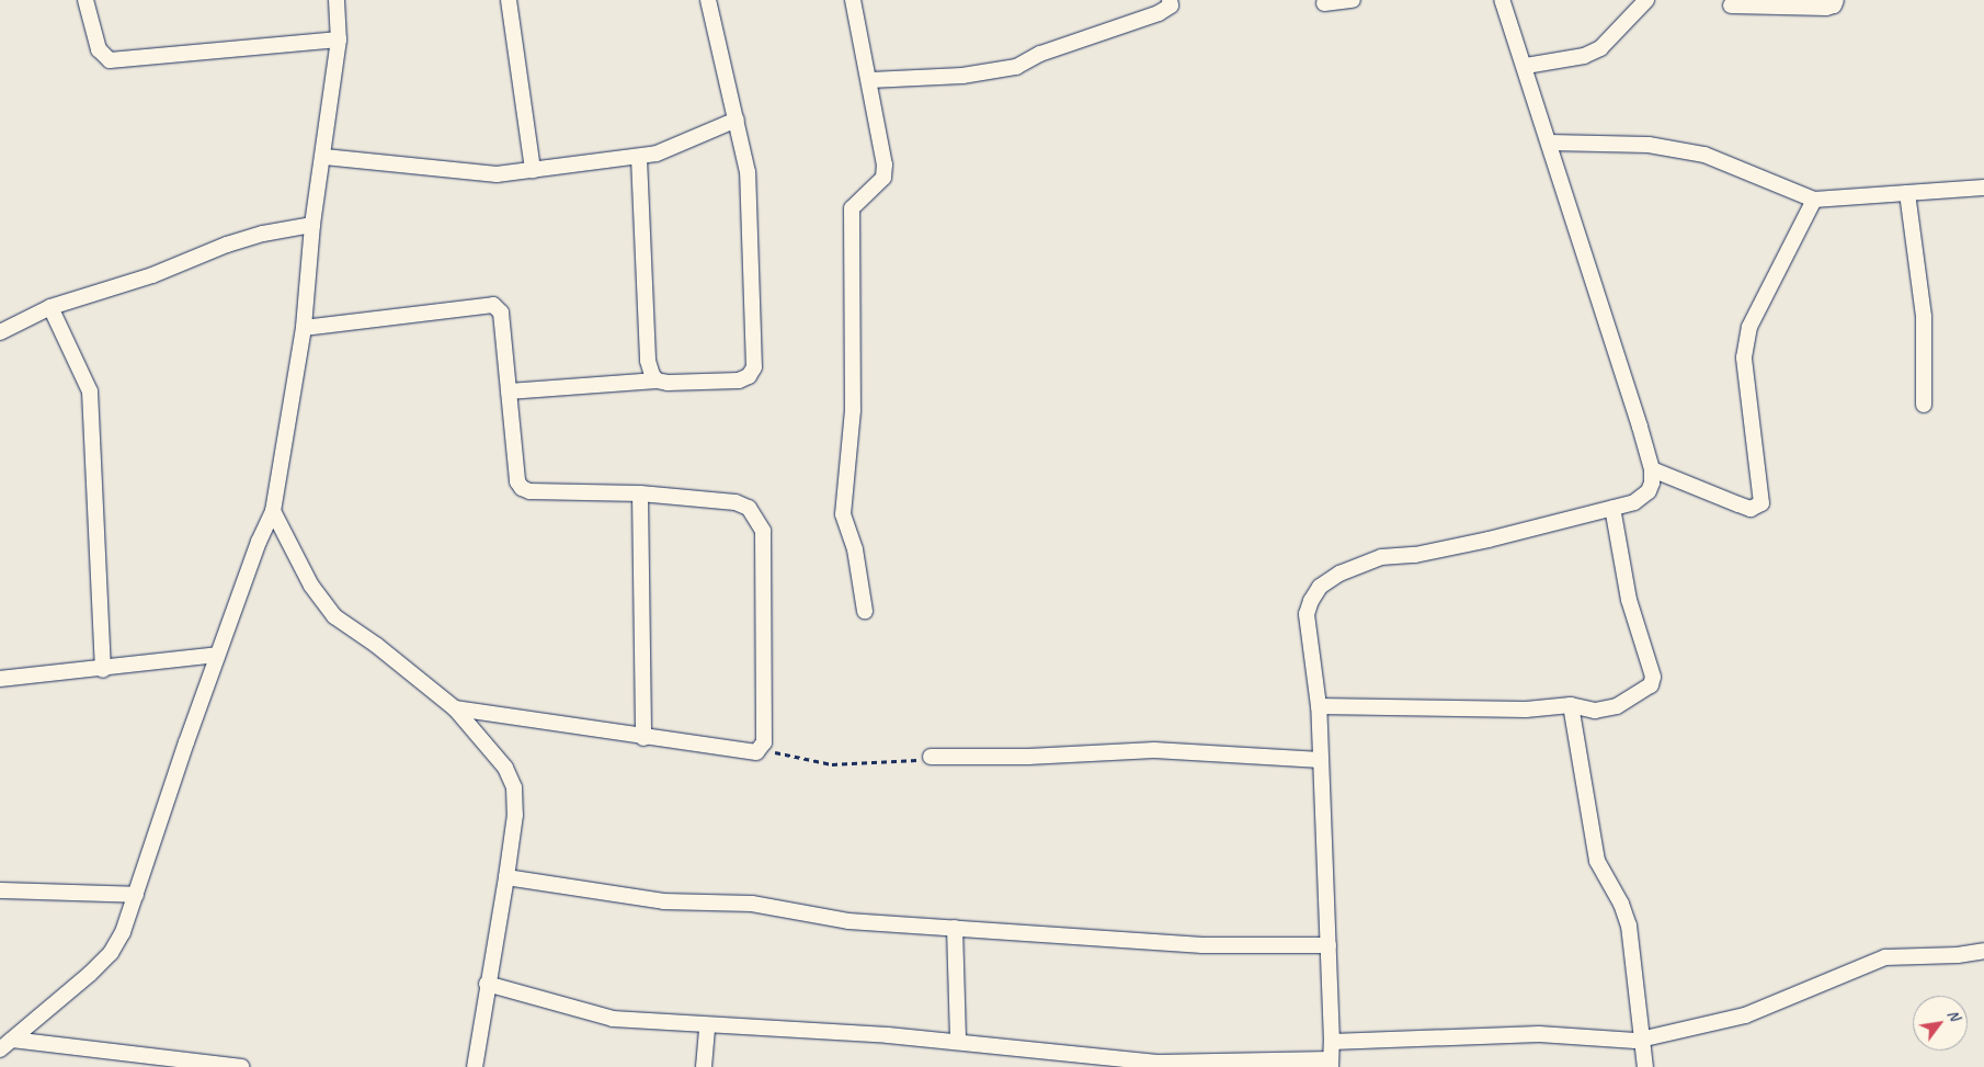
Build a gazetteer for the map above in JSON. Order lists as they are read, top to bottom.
{
  "north": "top right"
}
